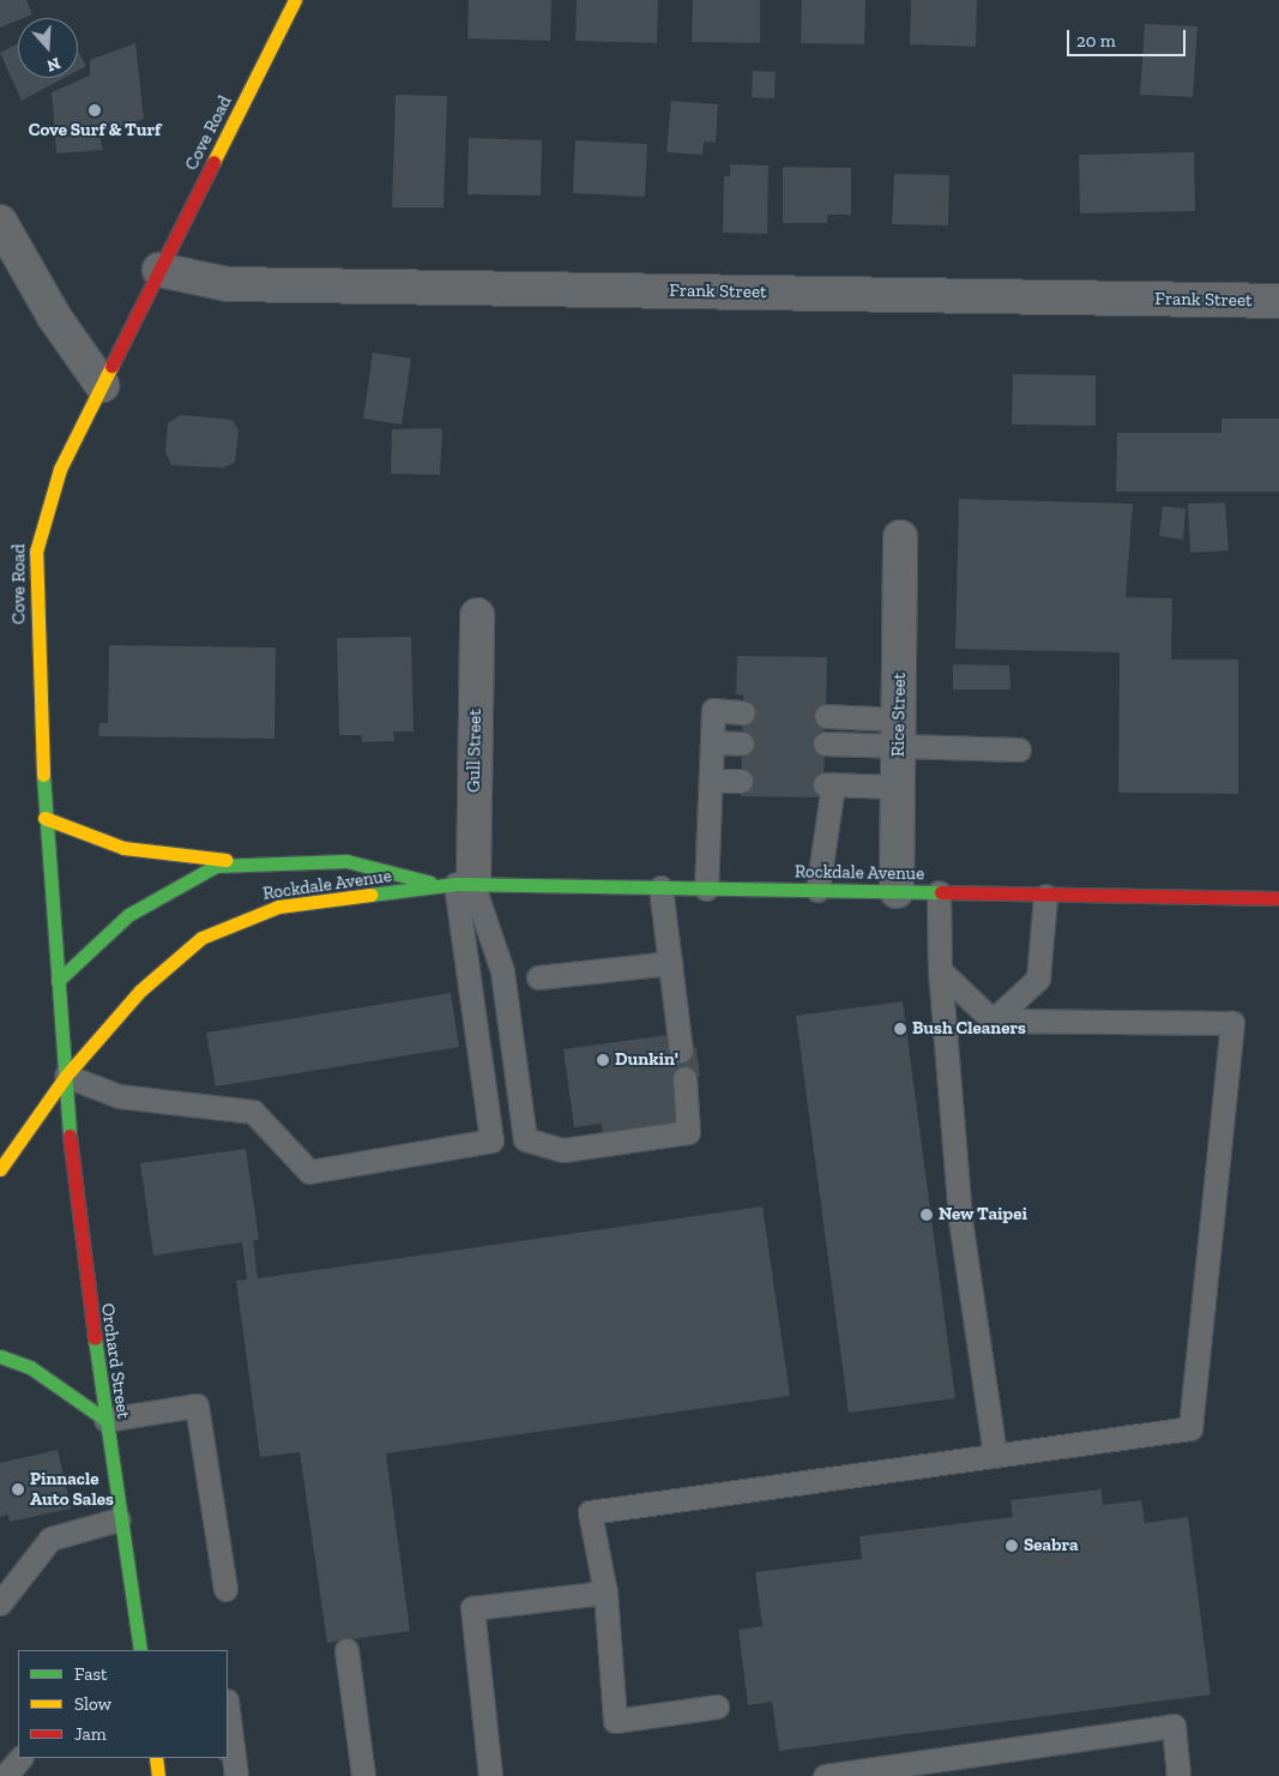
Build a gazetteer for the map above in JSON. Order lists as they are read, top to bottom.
{
  "streets": {
    "main road": ["Cove Road", "Rockdale Avenue", "Orchard Street"],
    "street": ["Frank Street", "Rice Street", "Gull Street"]
  },
  "crossings": [
    ["Cove Road", "Frank Street"],
    ["Cove Road", "Rockdale Avenue"],
    ["Cove Road", "Orchard Street"],
    ["Rice Street", "Rockdale Avenue"],
    ["Gull Street", "Rockdale Avenue"],
    ["Rockdale Avenue", "Orchard Street"]
  ],
  "places": [
    "Cove Surf & Turf",
    "Bush Cleaners",
    "Dunkin'",
    "New Taipei",
    "Pinnacle Auto Sales",
    "Seabra"
  ],
  "legend": ["Fast", "Slow", "Jam"],
  "scale_bar": "20 m",
  "north": "bottom"
}
